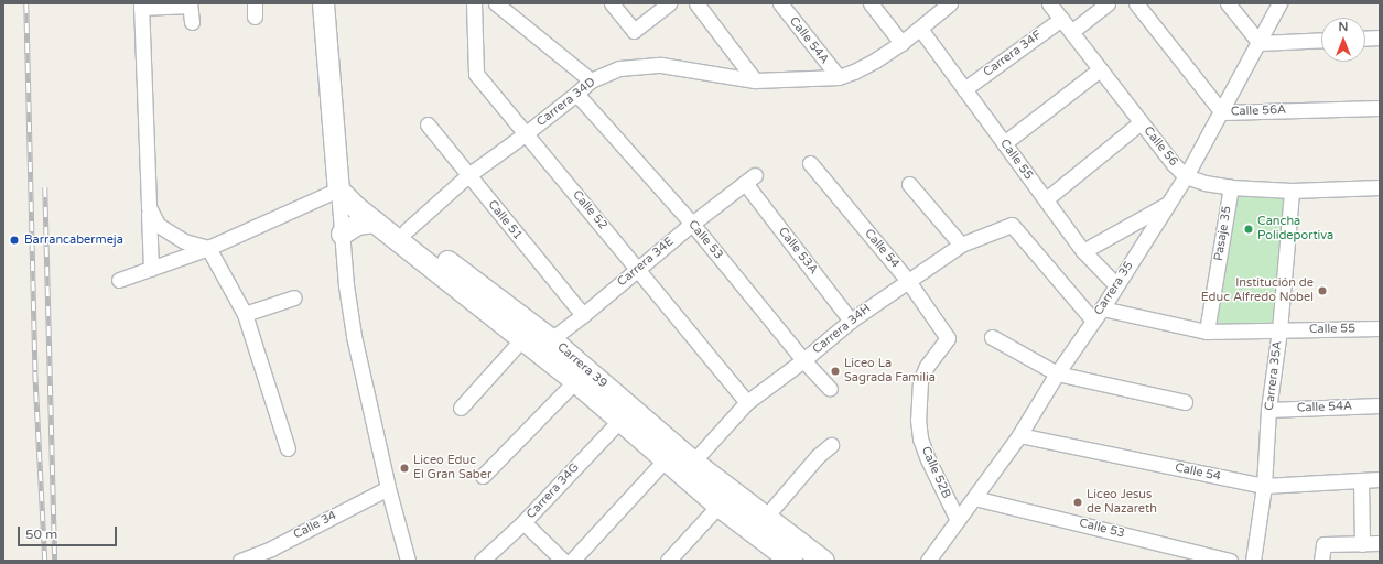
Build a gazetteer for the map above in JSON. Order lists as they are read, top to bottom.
{
  "streets": {
    "main road": ["Carrera 39"],
    "street": [
      "Calle 54A",
      "Carrera 34F",
      "Carrera 34D",
      "Calle 56A",
      "Calle 56",
      "Calle 55",
      "Calle 52",
      "Calle 51",
      "Pasaje 35",
      "Calle 53",
      "Calle 54",
      "Calle 53A",
      "Carrera 34E",
      "Carrera 35",
      "Carrera 34H",
      "Carrera 35A",
      "Calle 52B",
      "Carrera 34G",
      "Calle 34"
    ]
  },
  "crossings": [
    ["Calle 54A", "Carrera 34D"],
    ["Calle 54A", "Carrera 35A"],
    ["Carrera 34F", "Calle 56"],
    ["Carrera 34F", "Calle 55"],
    ["Carrera 34D", "Calle 52"],
    ["Carrera 34D", "Calle 51"],
    ["Carrera 34D", "Calle 53"],
    ["Carrera 34D", "Carrera 39"],
    ["Calle 56A", "Carrera 35"],
    ["Calle 56", "Pasaje 35"],
    ["Calle 56", "Carrera 35"],
    ["Calle 56", "Carrera 35A"],
    ["Calle 55", "Pasaje 35"],
    ["Calle 55", "Carrera 35"],
    ["Calle 55", "Carrera 35A"],
    ["Calle 52", "Carrera 34E"],
    ["Calle 52", "Carrera 34H"],
    ["Calle 51", "Carrera 34E"],
    ["Calle 53", "Carrera 34E"],
    ["Calle 53", "Carrera 35"],
    ["Calle 53", "Carrera 34H"],
    ["Calle 54", "Carrera 35"],
    ["Calle 54", "Carrera 34H"],
    ["Calle 54", "Carrera 35A"],
    ["Calle 54", "Calle 52B"],
    ["Calle 53A", "Carrera 34E"],
    ["Calle 53A", "Carrera 34H"],
    ["Carrera 34E", "Carrera 39"],
    ["Carrera 35", "Carrera 34H"],
    ["Carrera 35", "Calle 52B"],
    ["Carrera 34H", "Carrera 39"],
    ["Carrera 39", "Carrera 34G"]
  ],
  "places": [
    "Cancha Polideportiva",
    "Barrancabermeja",
    "Institución de Educ Alfredo Nobel",
    "Liceo La Sagrada Familia",
    "Liceo Educ El Gran Saber",
    "Liceo Jesus de Nazareth"
  ],
  "scale_bar": "50 m",
  "north": "top"
}
